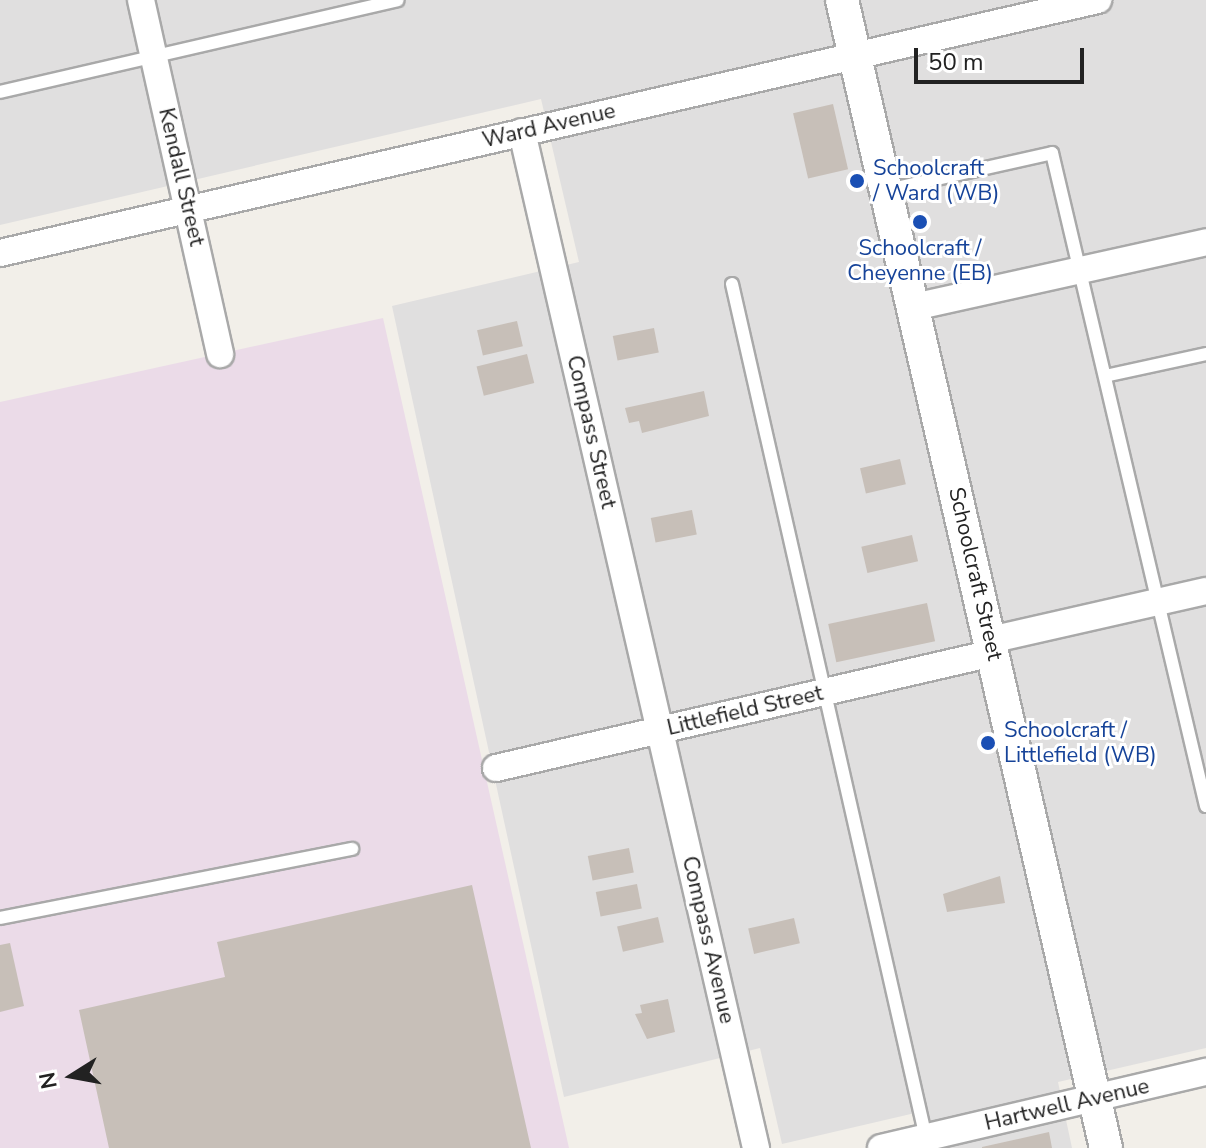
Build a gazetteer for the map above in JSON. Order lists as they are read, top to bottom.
{
  "streets": {
    "street": [
      "Ward Avenue",
      "Kendall Street",
      "Compass Street",
      "Schoolcraft Street",
      "Littlefield Street",
      "Compass Avenue",
      "Hartwell Avenue"
    ]
  },
  "crossings": [
    ["Ward Avenue", "Kendall Street"],
    ["Ward Avenue", "Compass Street"],
    ["Ward Avenue", "Schoolcraft Street"],
    ["Compass Street", "Littlefield Street"],
    ["Compass Street", "Compass Avenue"],
    ["Schoolcraft Street", "Littlefield Street"],
    ["Schoolcraft Street", "Hartwell Avenue"],
    ["Littlefield Street", "Compass Avenue"]
  ],
  "places": ["Schoolcraft / Ward (WB)", "Schoolcraft / Cheyenne (EB)", "Schoolcraft / Littlefield (WB)"],
  "scale_bar": "50 m",
  "north": "left"
}
